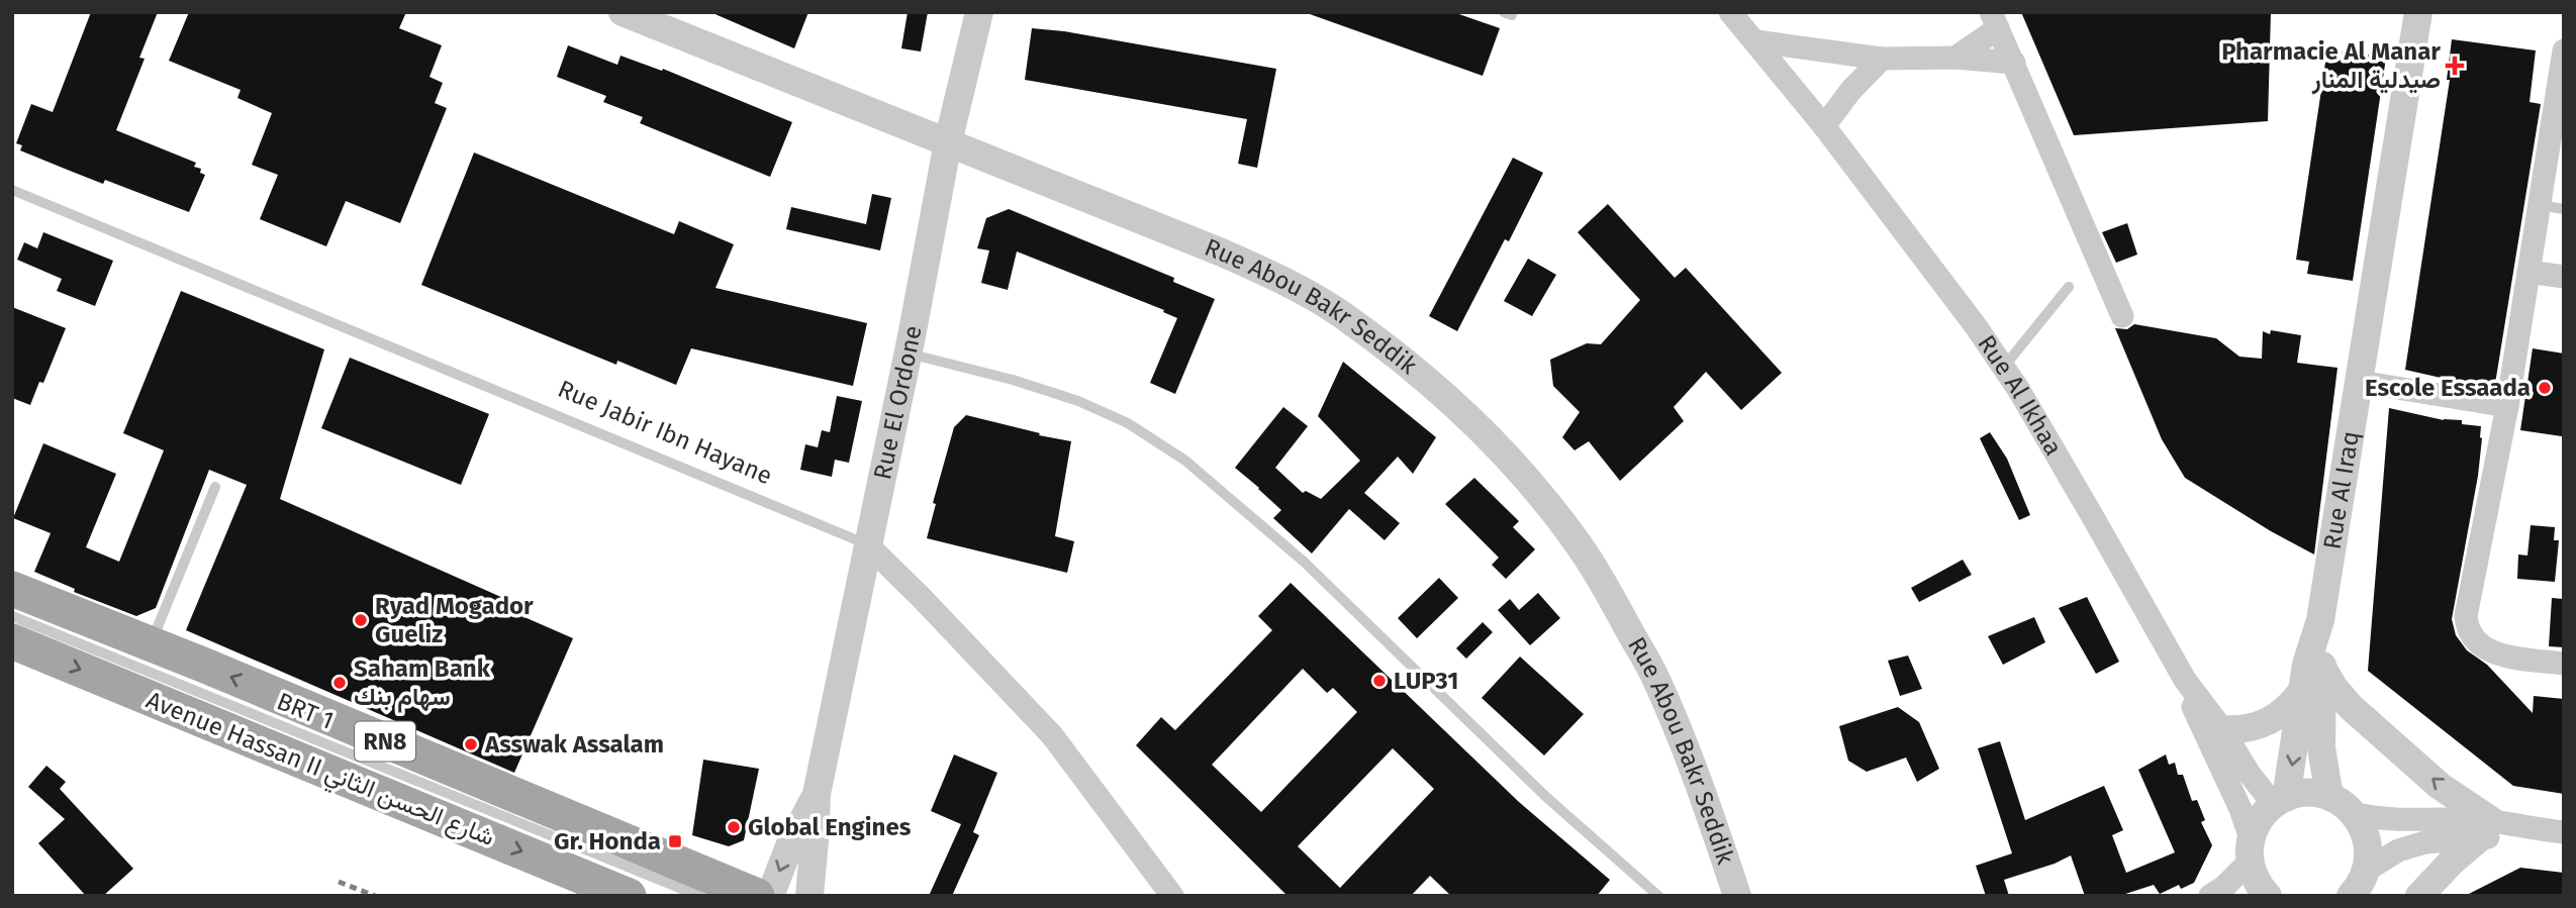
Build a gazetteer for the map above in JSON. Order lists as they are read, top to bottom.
{
  "streets": {
    "main road": ["RN8", "Avenue Hassan II شارع الحسن الثاني"],
    "street": [
      "Rue Abou Bakr Seddik",
      "Rue Al Ikhaa",
      "Rue El Ordone",
      "Rue Jabir Ibn Hayane",
      "Rue Al Iraq"
    ],
    "lane": ["BRT 1"]
  },
  "crossings": [
    ["Rue Abou Bakr Seddik", "Rue El Ordone"],
    ["Rue Al Ikhaa", "Rue Al Iraq"],
    ["Rue El Ordone", "Rue Jabir Ibn Hayane"]
  ],
  "places": {
    "health": ["Pharmacie Al Manar صيدلية المنار"],
    "other": [
      "Escole Essaada",
      "Ryad Mogador Gueliz",
      "LUP31",
      "Saham Bank سهام بنك",
      "Asswak Assalam",
      "Global Engines"
    ],
    "transit": ["Gr. Honda"]
  }
}
